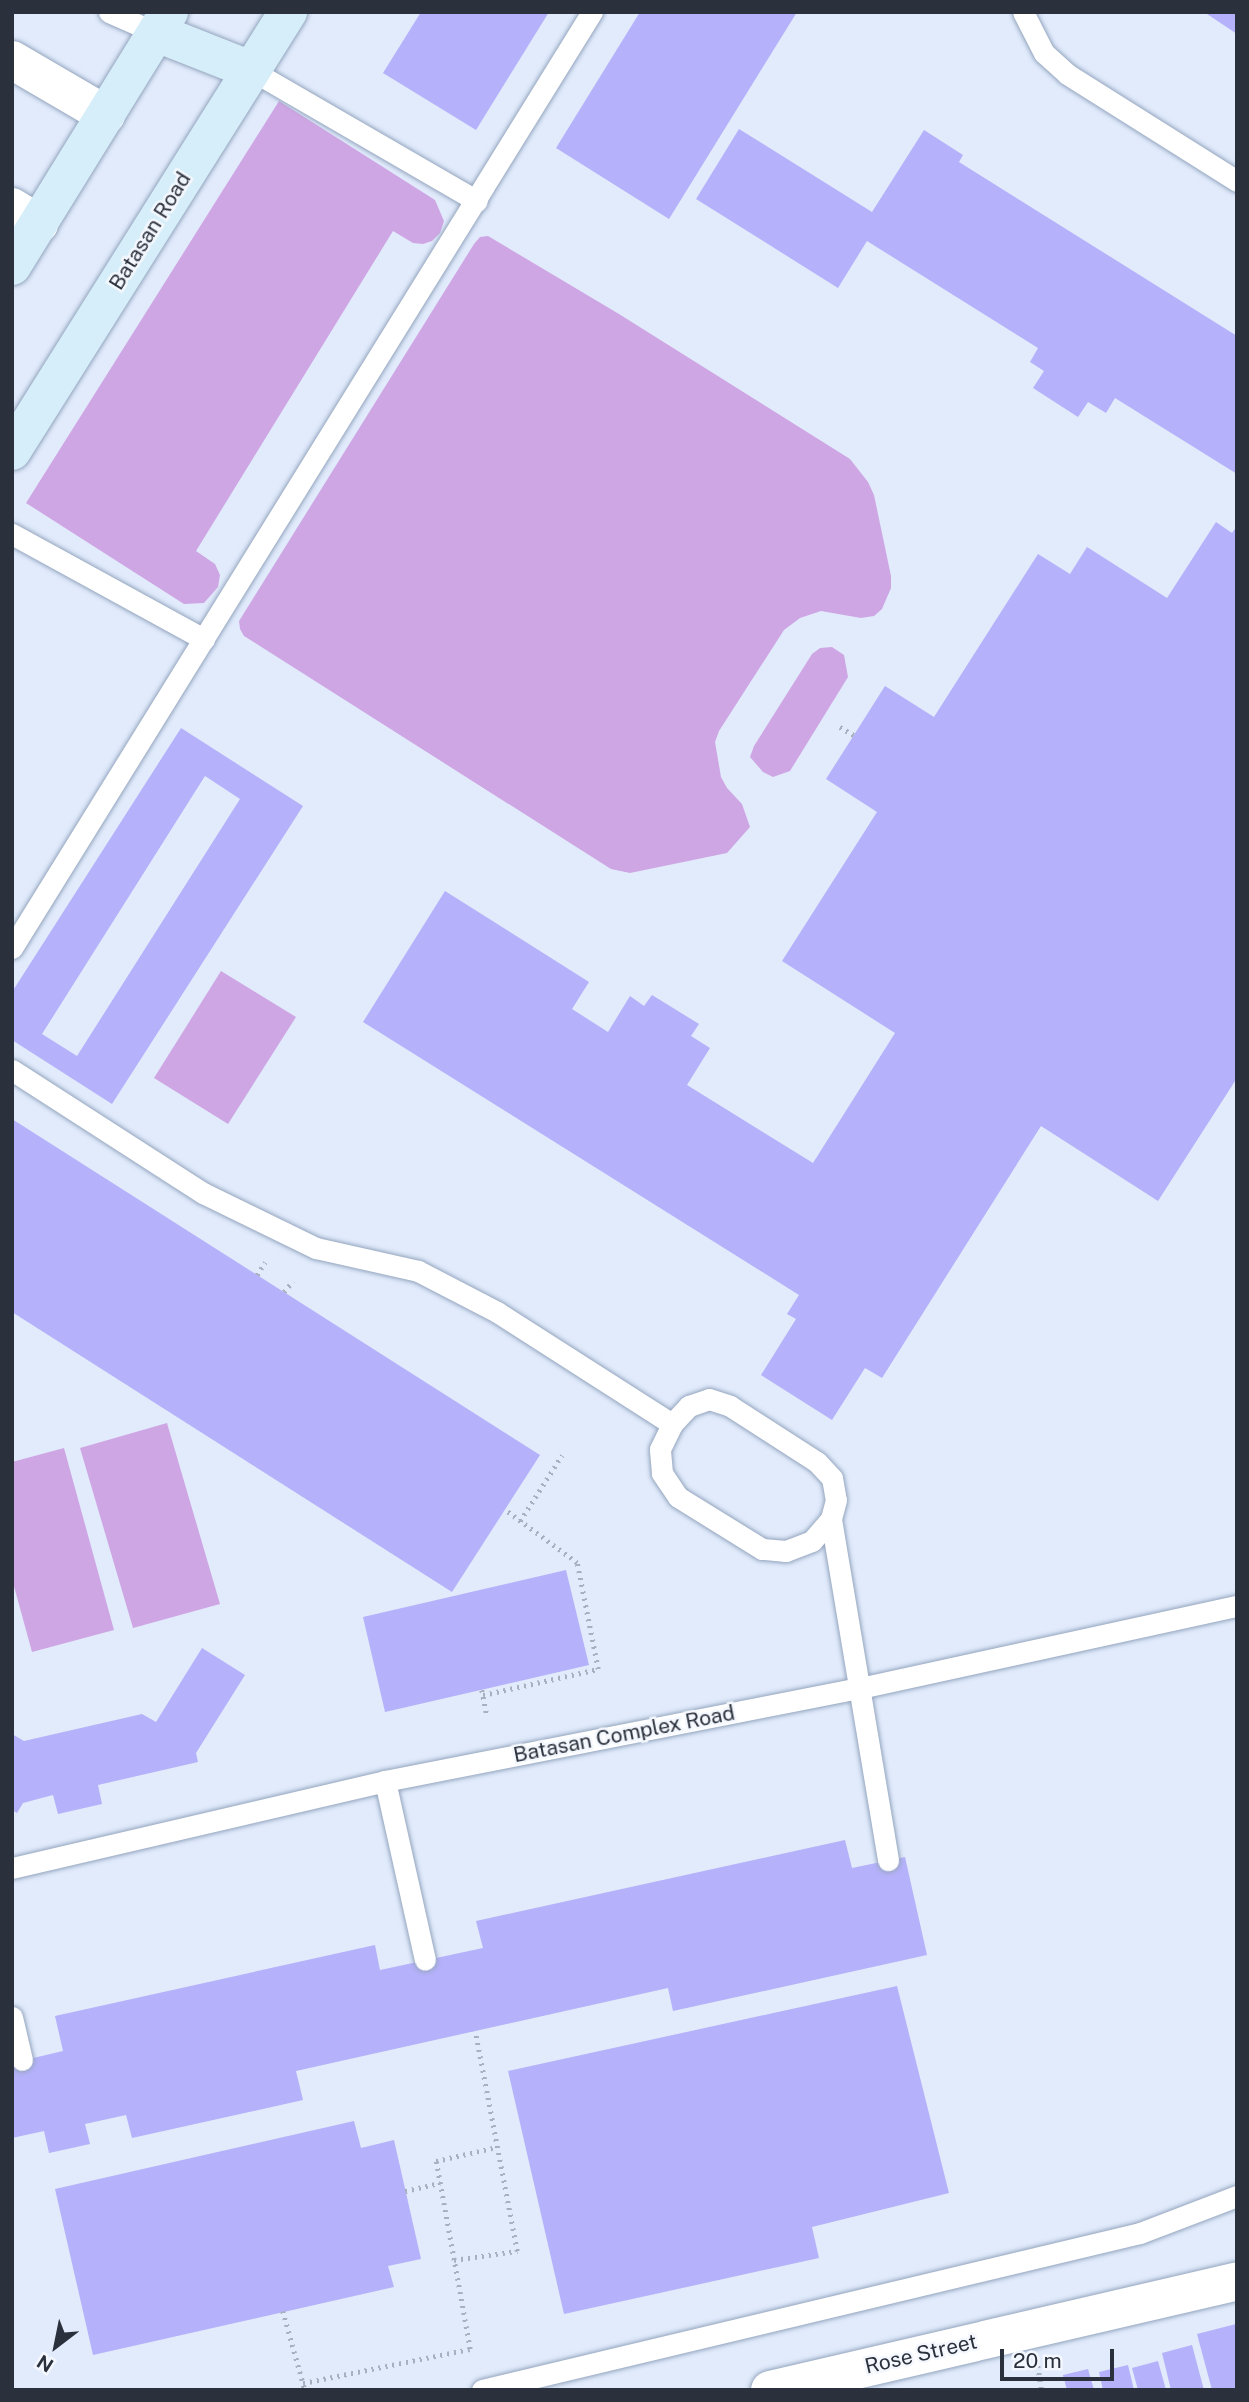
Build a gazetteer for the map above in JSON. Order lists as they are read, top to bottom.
{
  "streets": {
    "main road": ["Batasan Road"],
    "street": ["Rose Street"],
    "lane": ["Batasan Complex Road"]
  },
  "scale_bar": "20 m",
  "north": "bottom left"
}
